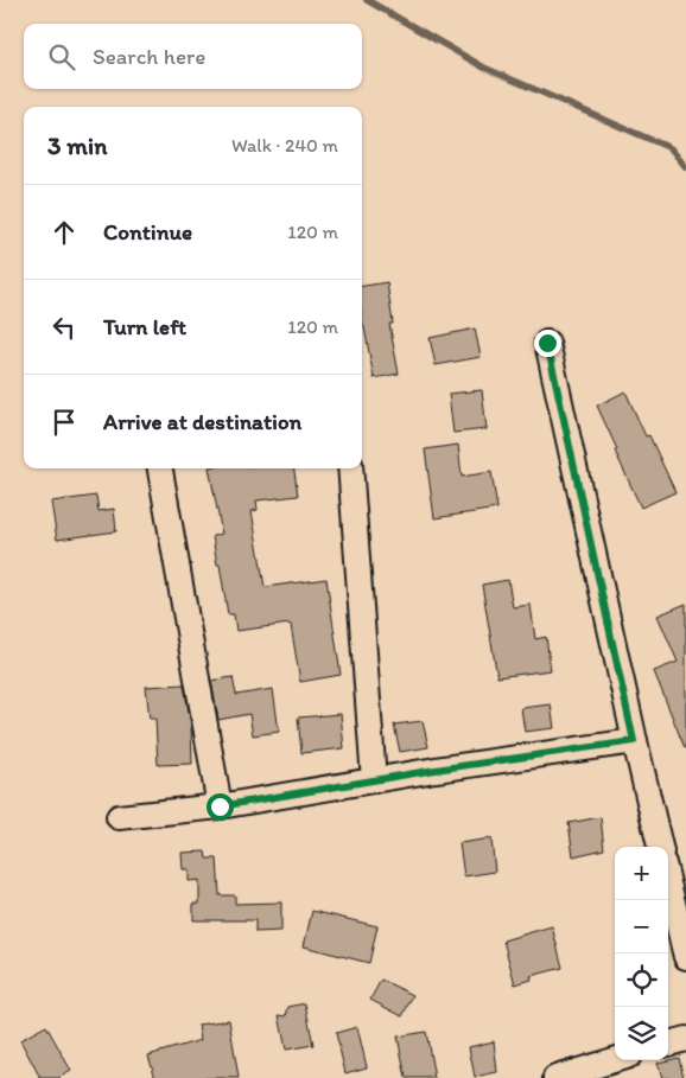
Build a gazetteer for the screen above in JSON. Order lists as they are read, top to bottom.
{
  "page": {
    "search": "Search here",
    "heading": ["3 min", "Walk · 240 m"],
    "list": [
      ["Continue", "120 m"],
      ["Turn left", "120 m"],
      "Arrive at destination"
    ],
    "map_buttons": ["+", "−"]
  }
}
